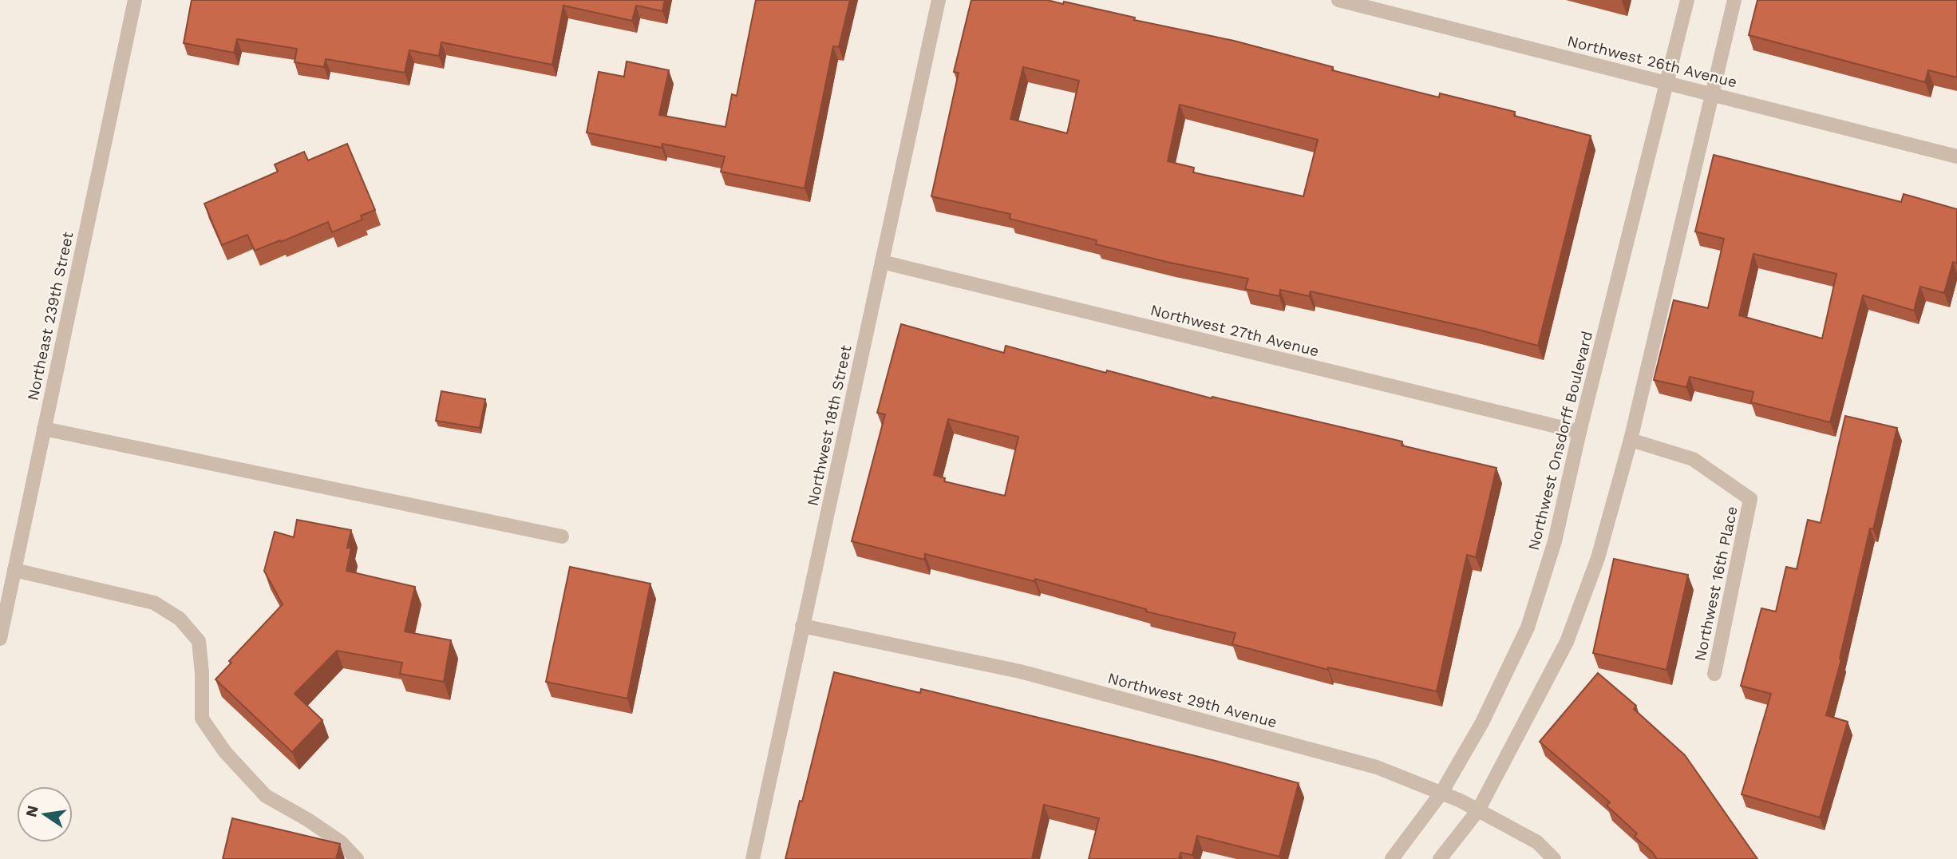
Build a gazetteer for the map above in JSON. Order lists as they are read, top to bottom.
{
  "streets": {
    "street": [
      "Northwest 26th Avenue",
      "Northeast 239th Street",
      "Northwest 27th Avenue",
      "Northwest 18th Street",
      "Northwest Onsdorff Boulevard",
      "Northwest 16th Place",
      "Northwest 29th Avenue"
    ]
  },
  "crossings": [
    ["Northwest 26th Avenue", "Northwest Onsdorff Boulevard"],
    ["Northwest 27th Avenue", "Northwest 18th Street"],
    ["Northwest 27th Avenue", "Northwest Onsdorff Boulevard"],
    ["Northwest 18th Street", "Northwest 29th Avenue"],
    ["Northwest Onsdorff Boulevard", "Northwest 29th Avenue"]
  ],
  "north": "left"
}
